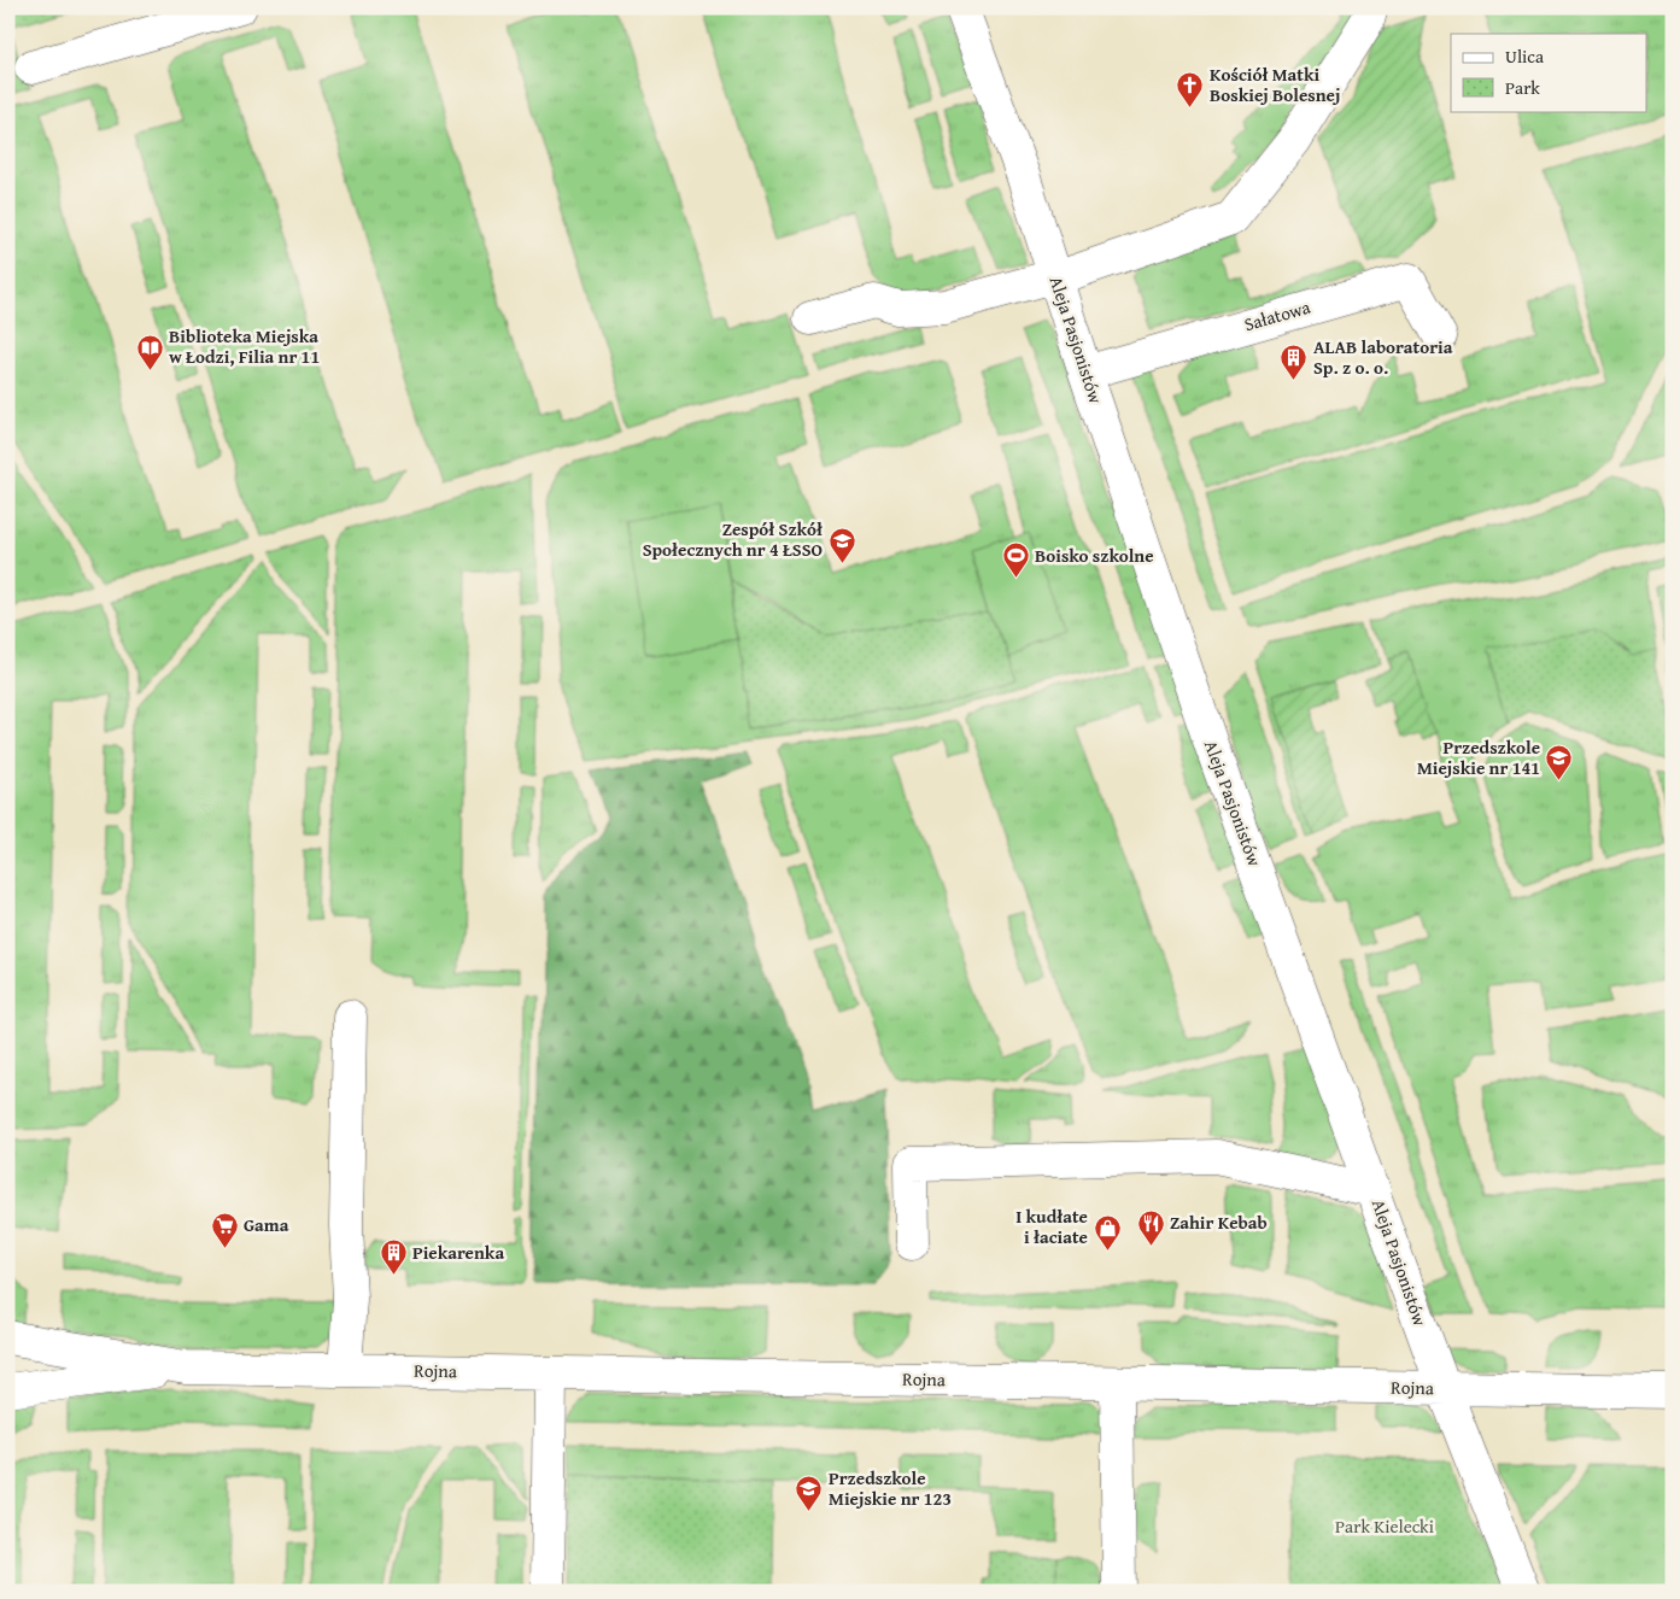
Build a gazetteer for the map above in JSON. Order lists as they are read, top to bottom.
{
  "streets": {
    "street": ["Sałatowa", "Aleja Pasjonistów", "Rojna"]
  },
  "crossings": [
    ["Sałatowa", "Aleja Pasjonistów"],
    ["Aleja Pasjonistów", "Rojna"]
  ],
  "parks": ["Park Kielecki"],
  "places": {
    "church": ["Kościół Matki Boskiej Bolesnej"],
    "library": ["Biblioteka Miejska w Łodzi, Filia nr 11"],
    "building": ["ALAB laboratoria Sp. z o. o.", "Piekarenka"],
    "school or university": ["Zespół Szkół Społecznych nr 4 ŁSSO", "Przedszkole Miejskie nr 141", "Przedszkole Miejskie nr 123"],
    "sports": ["Boisko szkolne"],
    "restaurant": ["Zahir Kebab"],
    "supermarket": ["Gama"],
    "shop": ["I kudłate i łaciate"]
  },
  "legend": ["Ulica", "Park"]
}
